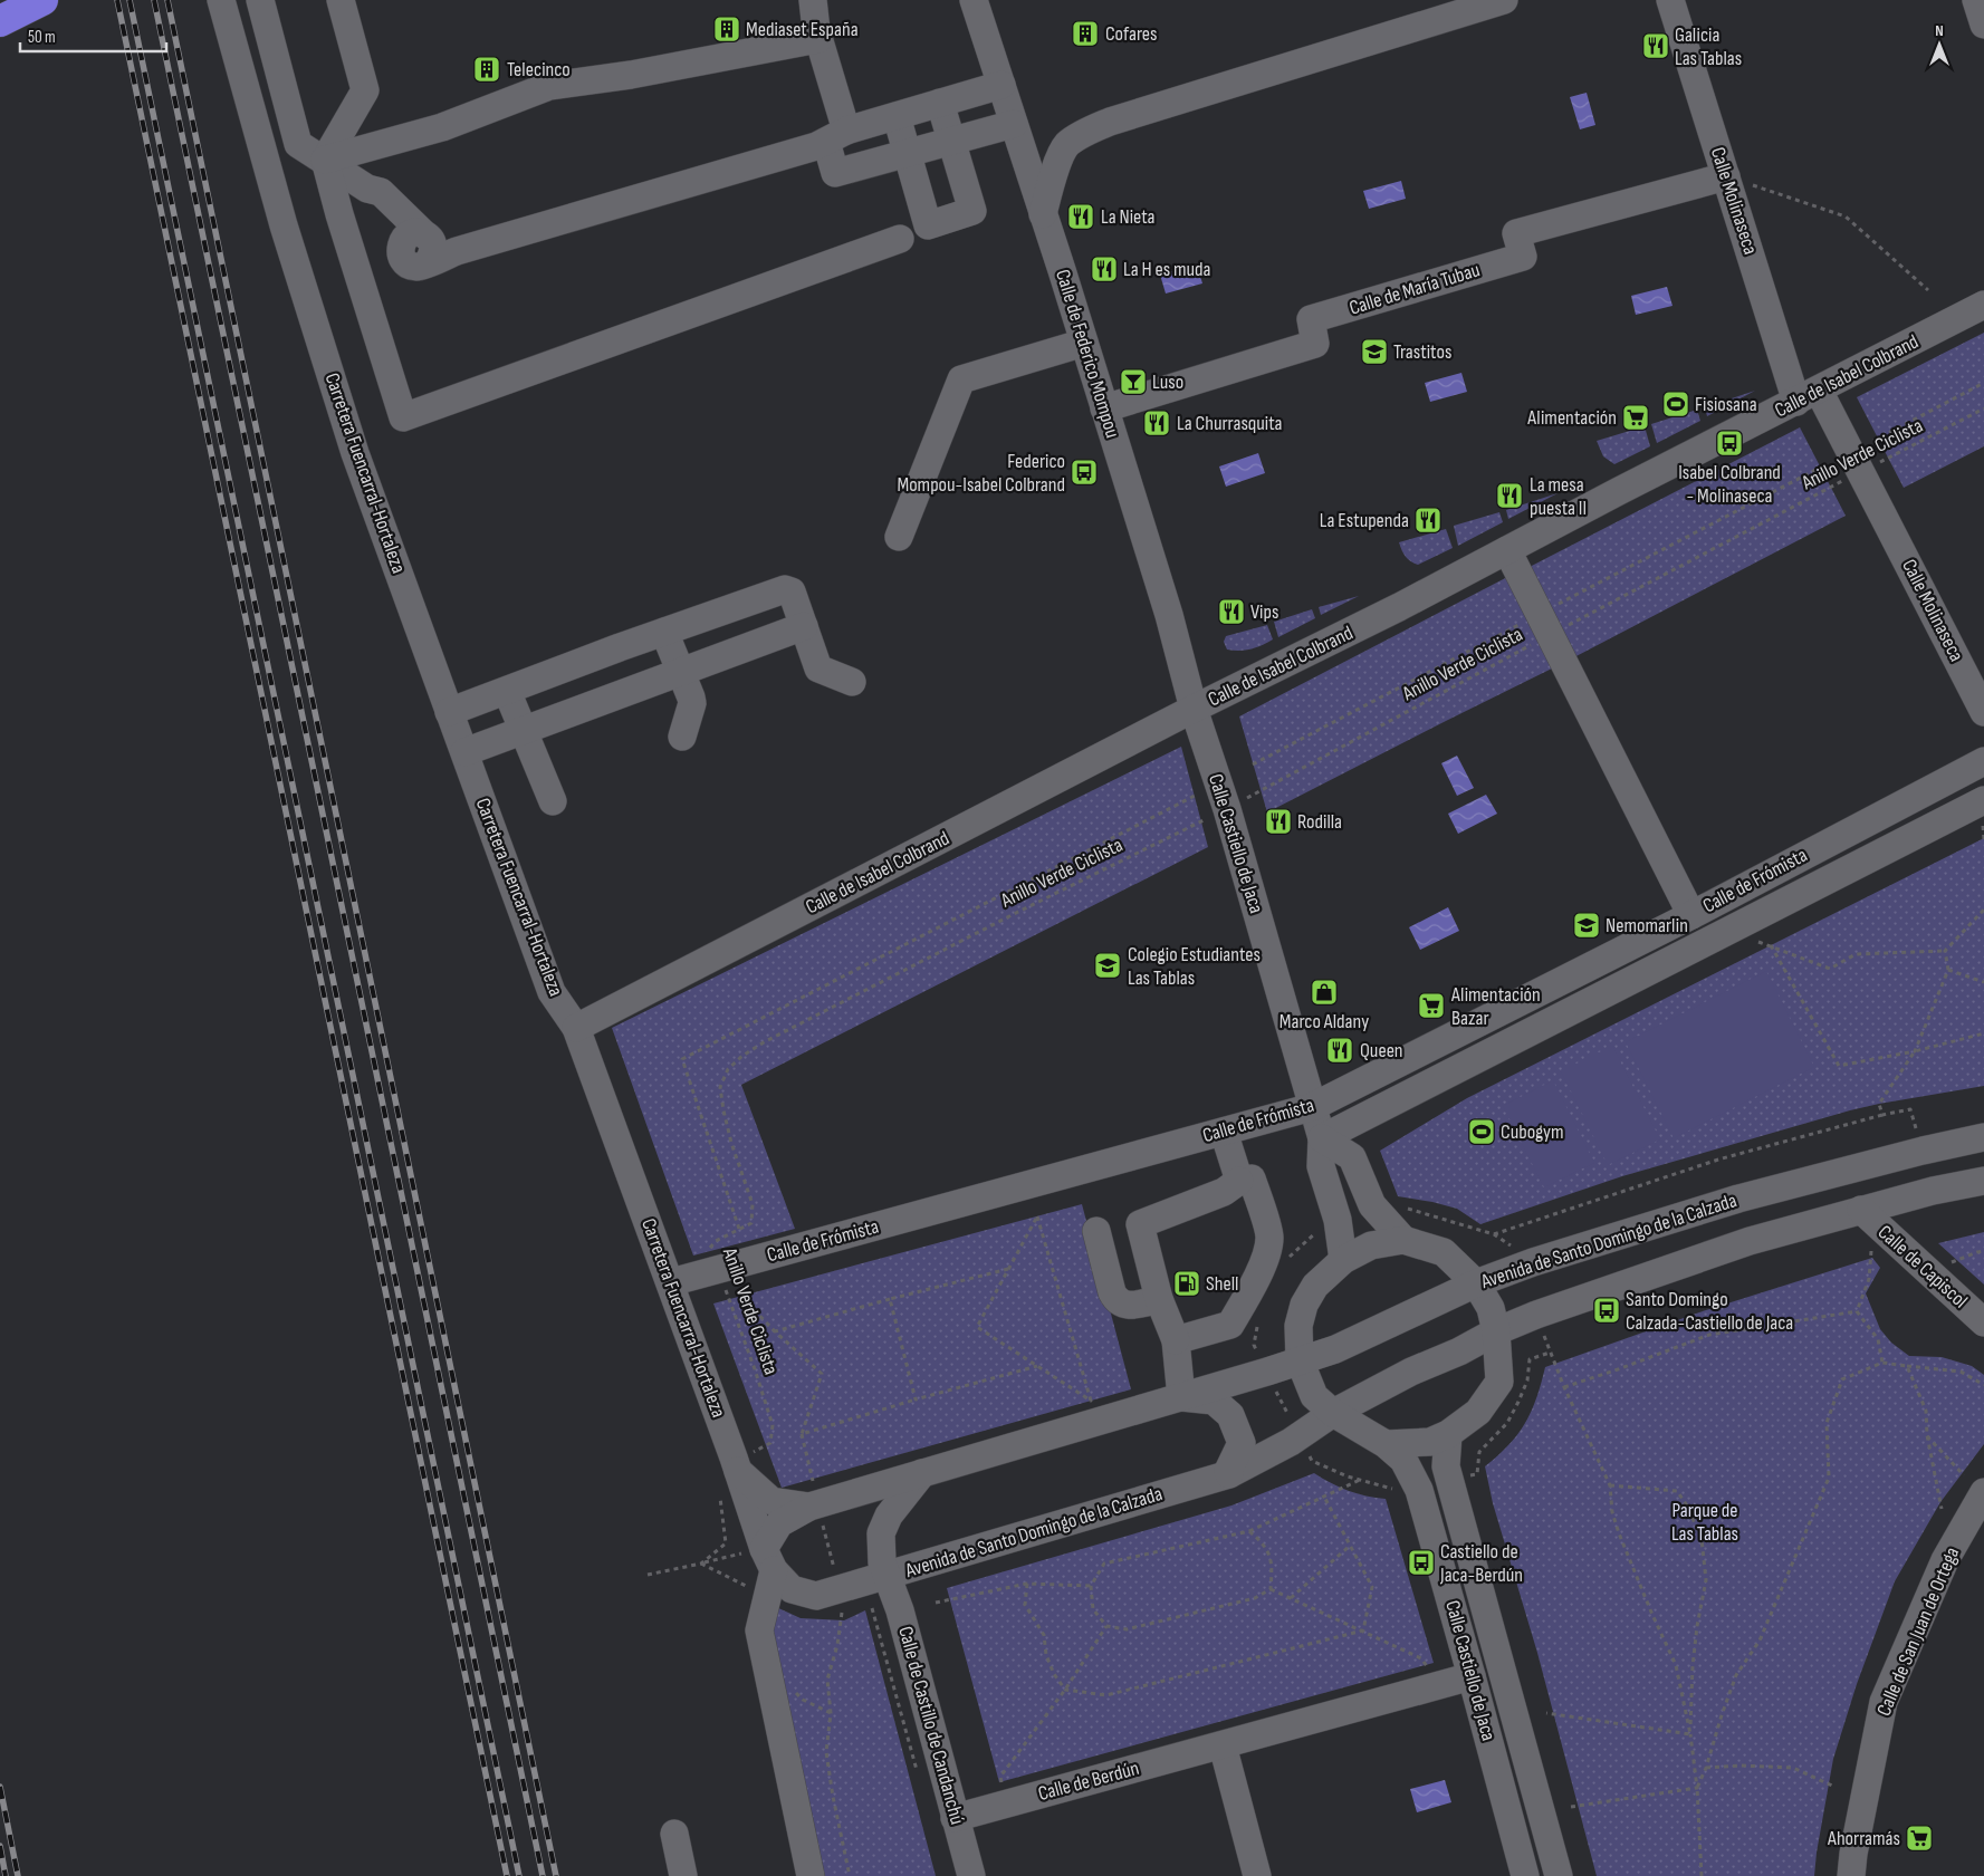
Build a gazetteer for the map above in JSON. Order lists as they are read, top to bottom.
{
  "streets": {
    "street": [
      "Calle Molinaseca",
      "Calle de María Tubau",
      "Calle de Federico Mompou",
      "Calle de Isabel Colbrand",
      "Carretera Fuencarral-Hortaleza",
      "Calle Castiello de Jaca",
      "Calle de Frómista",
      "Avenida de Santo Domingo de la Calzada",
      "Calle de Capiscol",
      "Calle de San Juan de Ortega",
      "Calle de Castillo de Candanchú",
      "Calle de Berdún"
    ],
    "path": ["Anillo Verde Ciclista"]
  },
  "crossings": [
    ["Calle Molinaseca", "Calle de María Tubau"],
    ["Calle Molinaseca", "Calle de Isabel Colbrand"],
    ["Calle Molinaseca", "Anillo Verde Ciclista"],
    ["Calle de María Tubau", "Calle de Federico Mompou"],
    ["Calle de Federico Mompou", "Calle de Isabel Colbrand"],
    ["Calle de Federico Mompou", "Calle Castiello de Jaca"],
    ["Calle de Isabel Colbrand", "Carretera Fuencarral-Hortaleza"],
    ["Calle de Isabel Colbrand", "Calle Castiello de Jaca"],
    ["Anillo Verde Ciclista", "Carretera Fuencarral-Hortaleza"],
    ["Anillo Verde Ciclista", "Calle Castiello de Jaca"],
    ["Anillo Verde Ciclista", "Calle de Frómista"],
    ["Anillo Verde Ciclista", "Avenida de Santo Domingo de la Calzada"],
    ["Carretera Fuencarral-Hortaleza", "Calle de Frómista"],
    ["Carretera Fuencarral-Hortaleza", "Avenida de Santo Domingo de la Calzada"],
    ["Carretera Fuencarral-Hortaleza", "Calle de Castillo de Candanchú"],
    ["Calle Castiello de Jaca", "Calle de Frómista"],
    ["Calle Castiello de Jaca", "Avenida de Santo Domingo de la Calzada"],
    ["Calle Castiello de Jaca", "Calle de Berdún"],
    ["Avenida de Santo Domingo de la Calzada", "Calle de Capiscol"],
    ["Avenida de Santo Domingo de la Calzada", "Calle de Castillo de Candanchú"],
    ["Calle de Castillo de Candanchú", "Calle de Berdún"]
  ],
  "parks": ["Parque de Las Tablas"],
  "places": {
    "building": ["Mediaset España", "Cofares", "Telecinco"],
    "restaurant": [
      "Galicia Las Tablas",
      "La Nieta",
      "La H es muda",
      "La Churrasquita",
      "La mesa puesta II",
      "La Estupenda",
      "Vips",
      "Rodilla",
      "Queen"
    ],
    "school or university": ["Trastitos", "Nemomarlin", "Colegio Estudiantes Las Tablas"],
    "bar": ["Luso"],
    "sports": ["Fisiosana", "Cubogym"],
    "supermarket": ["Alimentación", "Alimentación Bazar", "Ahorramás"],
    "bus stop": [
      "Isabel Colbrand - Molinaseca",
      "Federico Mompou-Isabel Colbrand",
      "Santo Domingo Calzada-Castiello de Jaca",
      "Castiello de Jaca-Berdún"
    ],
    "shop": ["Marco Aldany"],
    "fuel station": ["Shell"]
  },
  "scale_bar": "50 m",
  "north": "top"
}
